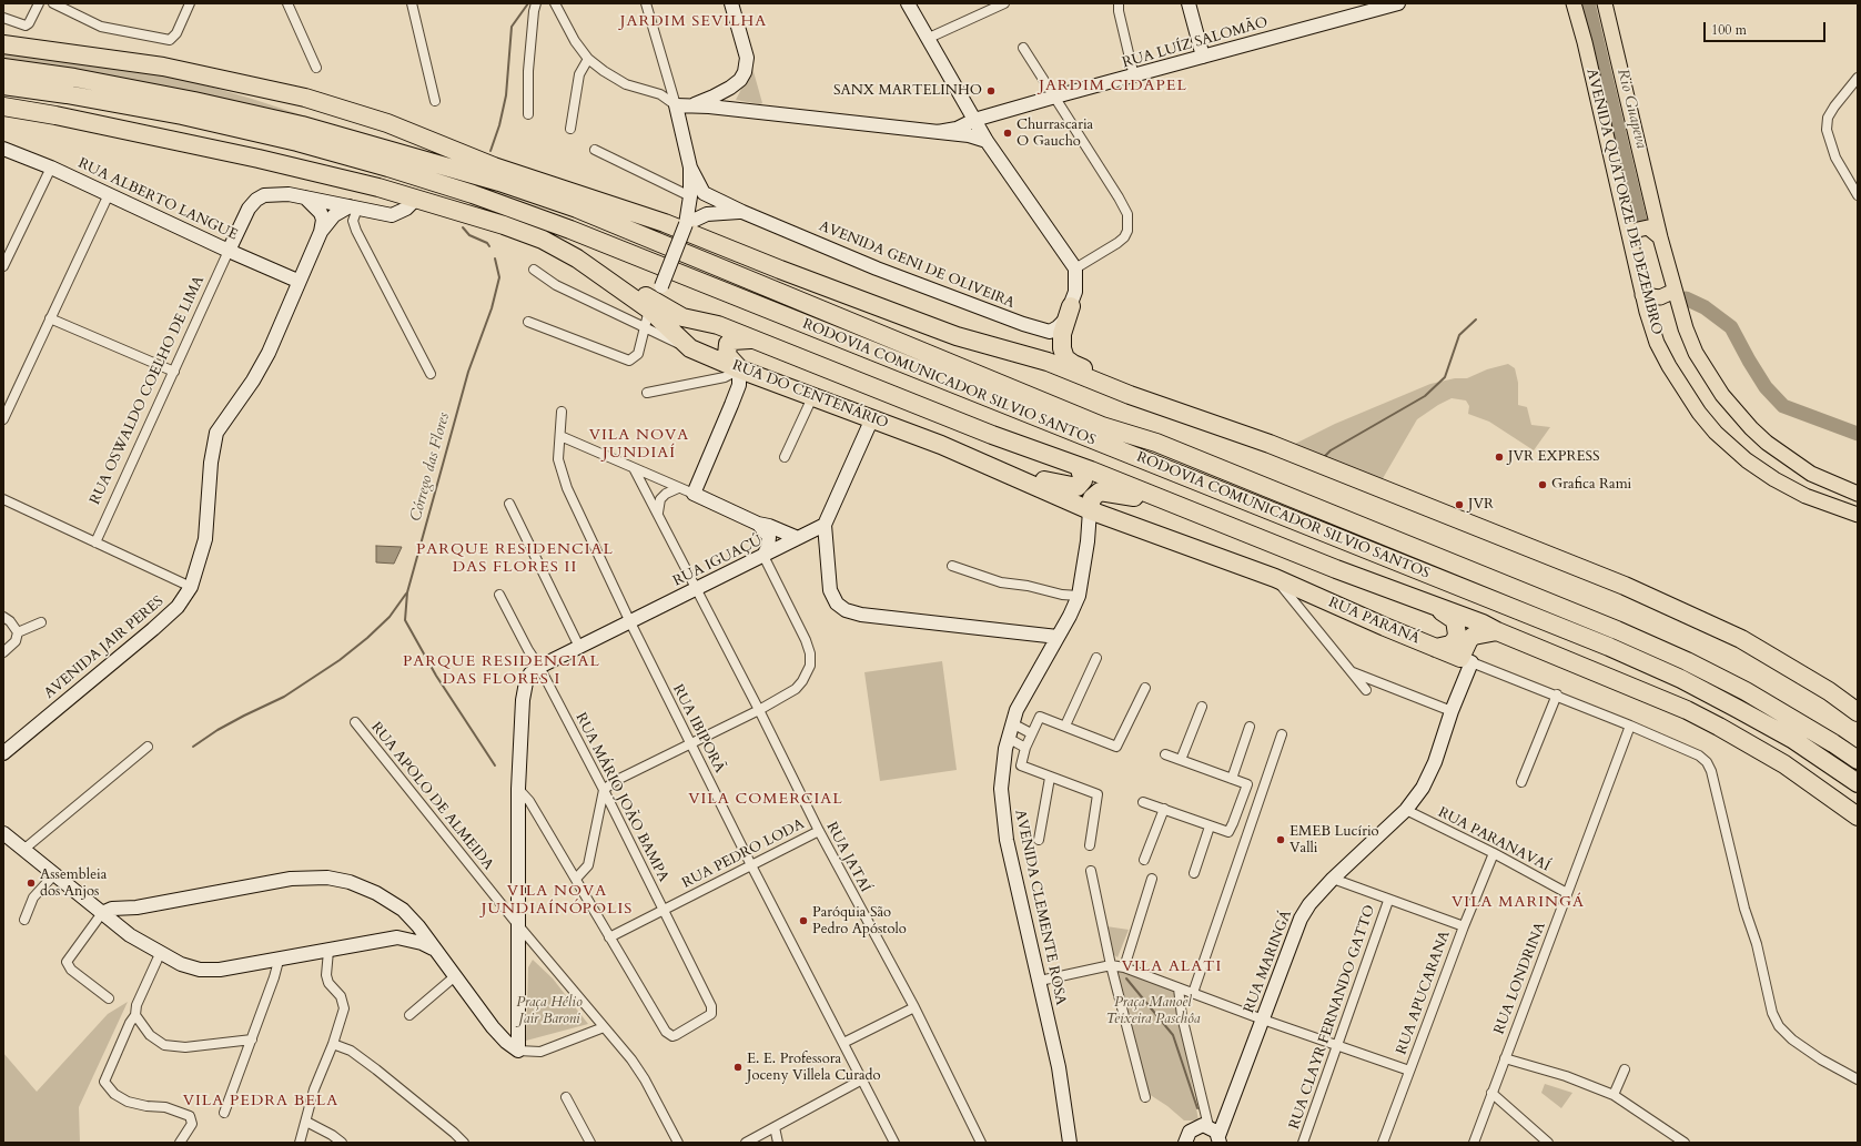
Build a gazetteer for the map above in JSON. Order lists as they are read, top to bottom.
{
  "streets": {
    "highway": ["RODOVIA COMUNICADOR SILVIO SANTOS", "RUA DO CENTENÁRIO", "RUA PARANÁ"],
    "main road": ["AVENIDA QUATORZE DE DEZEMBRO"],
    "street": [
      "RUA LUÍZ SALOMÃO",
      "RUA ALBERTO LANGUE",
      "AVENIDA GENI DE OLIVEIRA",
      "RUA OSWALDO COELHO DE LIMA",
      "RUA IGUAÇÚ",
      "AVENIDA JAIR PERES",
      "RUA IBIPORÃ",
      "RUA APOLO DE ALMEIDA",
      "RUA MÁRIO JOÃO BAMPA",
      "RUA PARANAVAÍ",
      "RUA PEDRO LODA",
      "RUA JATAÍ",
      "AVENIDA CLEMENTE ROSA",
      "RUA MARINGÁ",
      "RUA LONDRINA",
      "RUA APUCARANA",
      "RUA CLAYR FERNANDO GATTO"
    ]
  },
  "crossings": [
    ["RUA ALBERTO LANGUE", "RUA OSWALDO COELHO DE LIMA"],
    ["RUA ALBERTO LANGUE", "AVENIDA JAIR PERES"],
    ["RUA OSWALDO COELHO DE LIMA", "AVENIDA JAIR PERES"],
    ["RUA DO CENTENÁRIO", "RUA PARANÁ"],
    ["RUA DO CENTENÁRIO", "AVENIDA CLEMENTE ROSA"],
    ["RUA IGUAÇÚ", "RUA IBIPORÃ"],
    ["RUA IGUAÇÚ", "RUA MÁRIO JOÃO BAMPA"],
    ["RUA IGUAÇÚ", "RUA JATAÍ"],
    ["RUA PARANÁ", "AVENIDA CLEMENTE ROSA"],
    ["RUA PARANÁ", "RUA MARINGÁ"],
    ["RUA PARANÁ", "RUA LONDRINA"],
    ["RUA IBIPORÃ", "RUA PEDRO LODA"],
    ["RUA MÁRIO JOÃO BAMPA", "RUA PEDRO LODA"],
    ["RUA PARANAVAÍ", "RUA MARINGÁ"],
    ["RUA PARANAVAÍ", "RUA LONDRINA"],
    ["RUA PARANAVAÍ", "RUA APUCARANA"],
    ["RUA PEDRO LODA", "RUA JATAÍ"]
  ],
  "districts": [
    "JARDIM SEVILHA",
    "JARDIM CIDAPEL",
    "VILA NOVA JUNDIAÍ",
    "PARQUE RESIDENCIAL DAS FLORES II",
    "PARQUE RESIDENCIAL DAS FLORES I",
    "VILA COMERCIAL",
    "VILA NOVA JUNDIAÍNÓPOLIS",
    "VILA MARINGÁ",
    "VILA ALATI",
    "VILA PEDRA BELA"
  ],
  "water": ["Rio Guapeva", "Córrego das Flores"],
  "parks": ["Praça Hélio Jair Baroni", "Praça Manoel Teixeira Paschôa"],
  "places": [
    "SANX MARTELINHO",
    "Churrascaria O Gaucho",
    "JVR EXPRESS",
    "Grafica Rami",
    "JVR",
    "EMEB Lucírio Valli",
    "Assembleia dos Anjos",
    "Paróquia São Pedro Apóstolo",
    "E. E. Professora Joceny Villela Curado"
  ],
  "scale_bar": "100 m"
}
